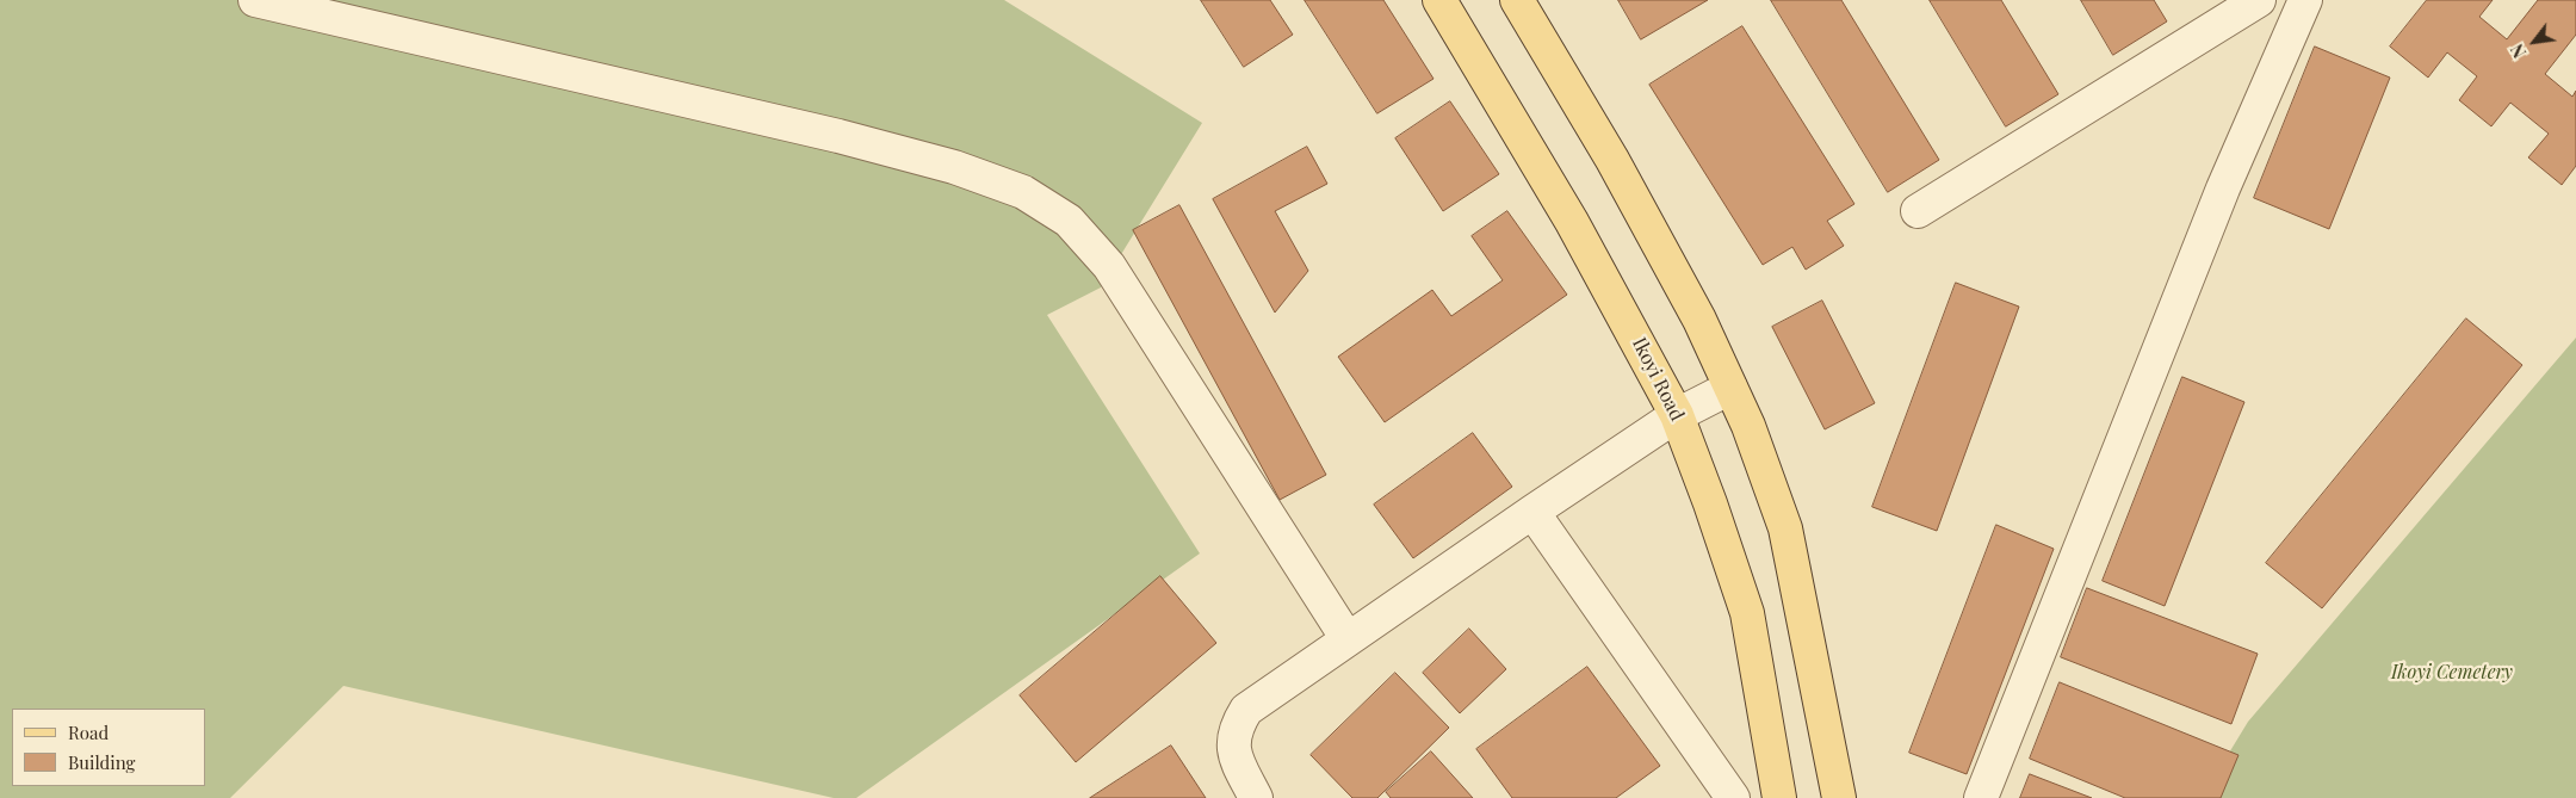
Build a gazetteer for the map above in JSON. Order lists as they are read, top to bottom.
{
  "streets": {
    "main road": ["Ikoyi Road"]
  },
  "parks": ["Ikoyi Cemetery"],
  "legend": ["Road", "Building"],
  "north": "bottom left"
}
